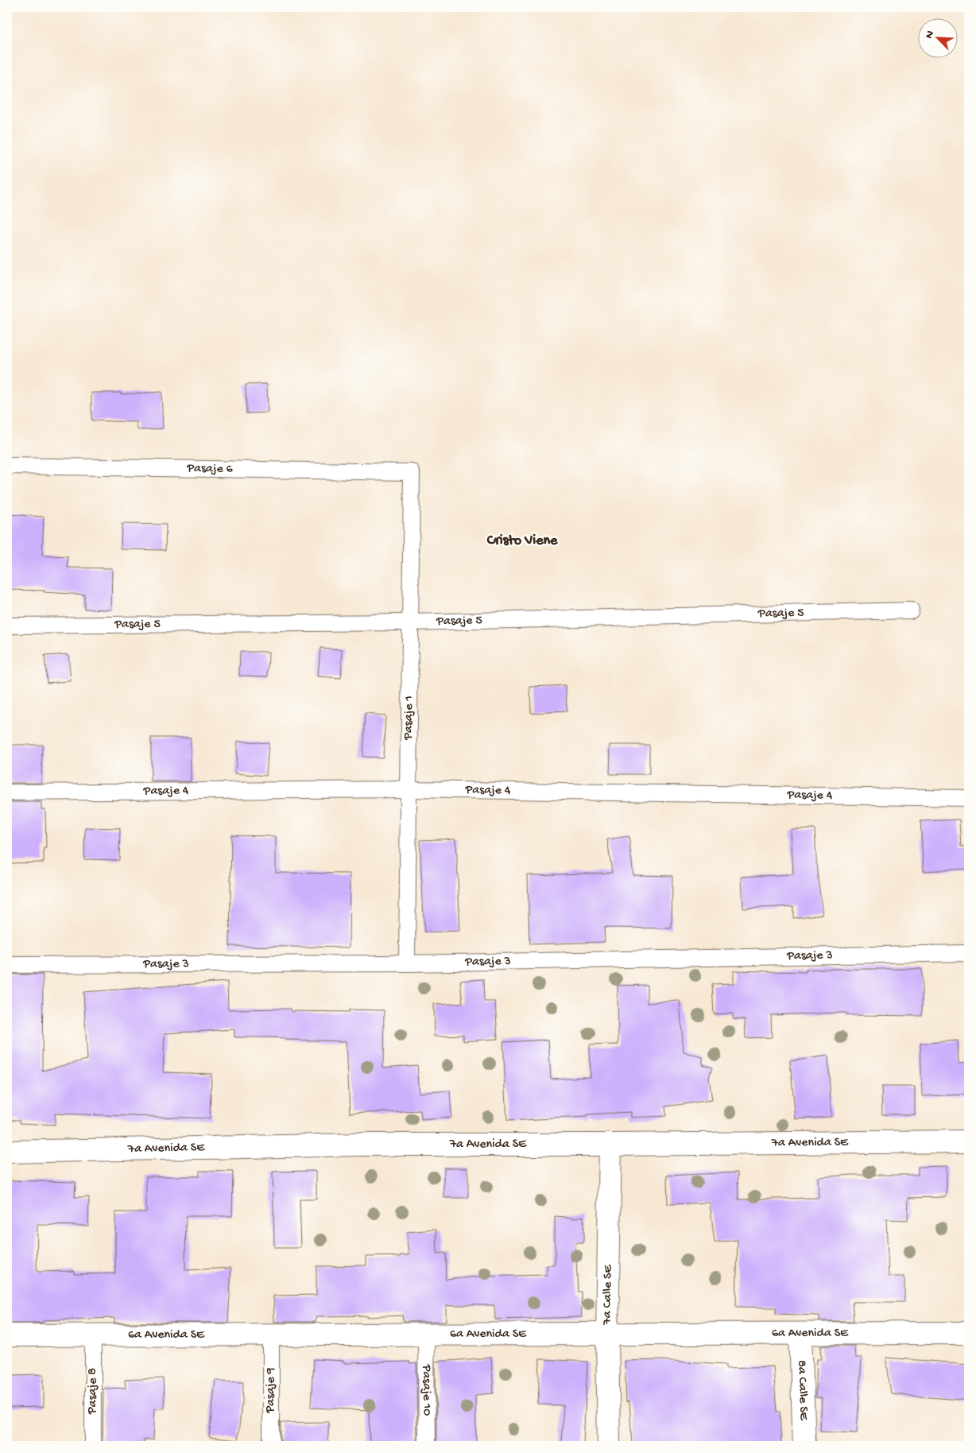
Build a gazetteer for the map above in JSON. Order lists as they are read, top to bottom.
{
  "streets": {
    "street": [
      "7a Avenida SE",
      "7a Calle SE",
      "6a Avenida SE",
      "8a Calle SE"
    ],
    "lane": [
      "Pasaje 6",
      "Pasaje 5",
      "Pasaje 1",
      "Pasaje 4",
      "Pasaje 3",
      "Pasaje 9",
      "Pasaje 10",
      "Pasaje 8"
    ]
  },
  "crossings": [
    ["Pasaje 6", "Pasaje 1"],
    ["Pasaje 5", "Pasaje 1"],
    ["Pasaje 1", "Pasaje 4"],
    ["Pasaje 1", "Pasaje 3"],
    ["7a Avenida SE", "7a Calle SE"],
    ["7a Calle SE", "6a Avenida SE"],
    ["6a Avenida SE", "Pasaje 9"],
    ["6a Avenida SE", "Pasaje 10"],
    ["6a Avenida SE", "8a Calle SE"],
    ["6a Avenida SE", "Pasaje 8"]
  ],
  "districts": ["Cristo Viene"],
  "north": "top left"
}
